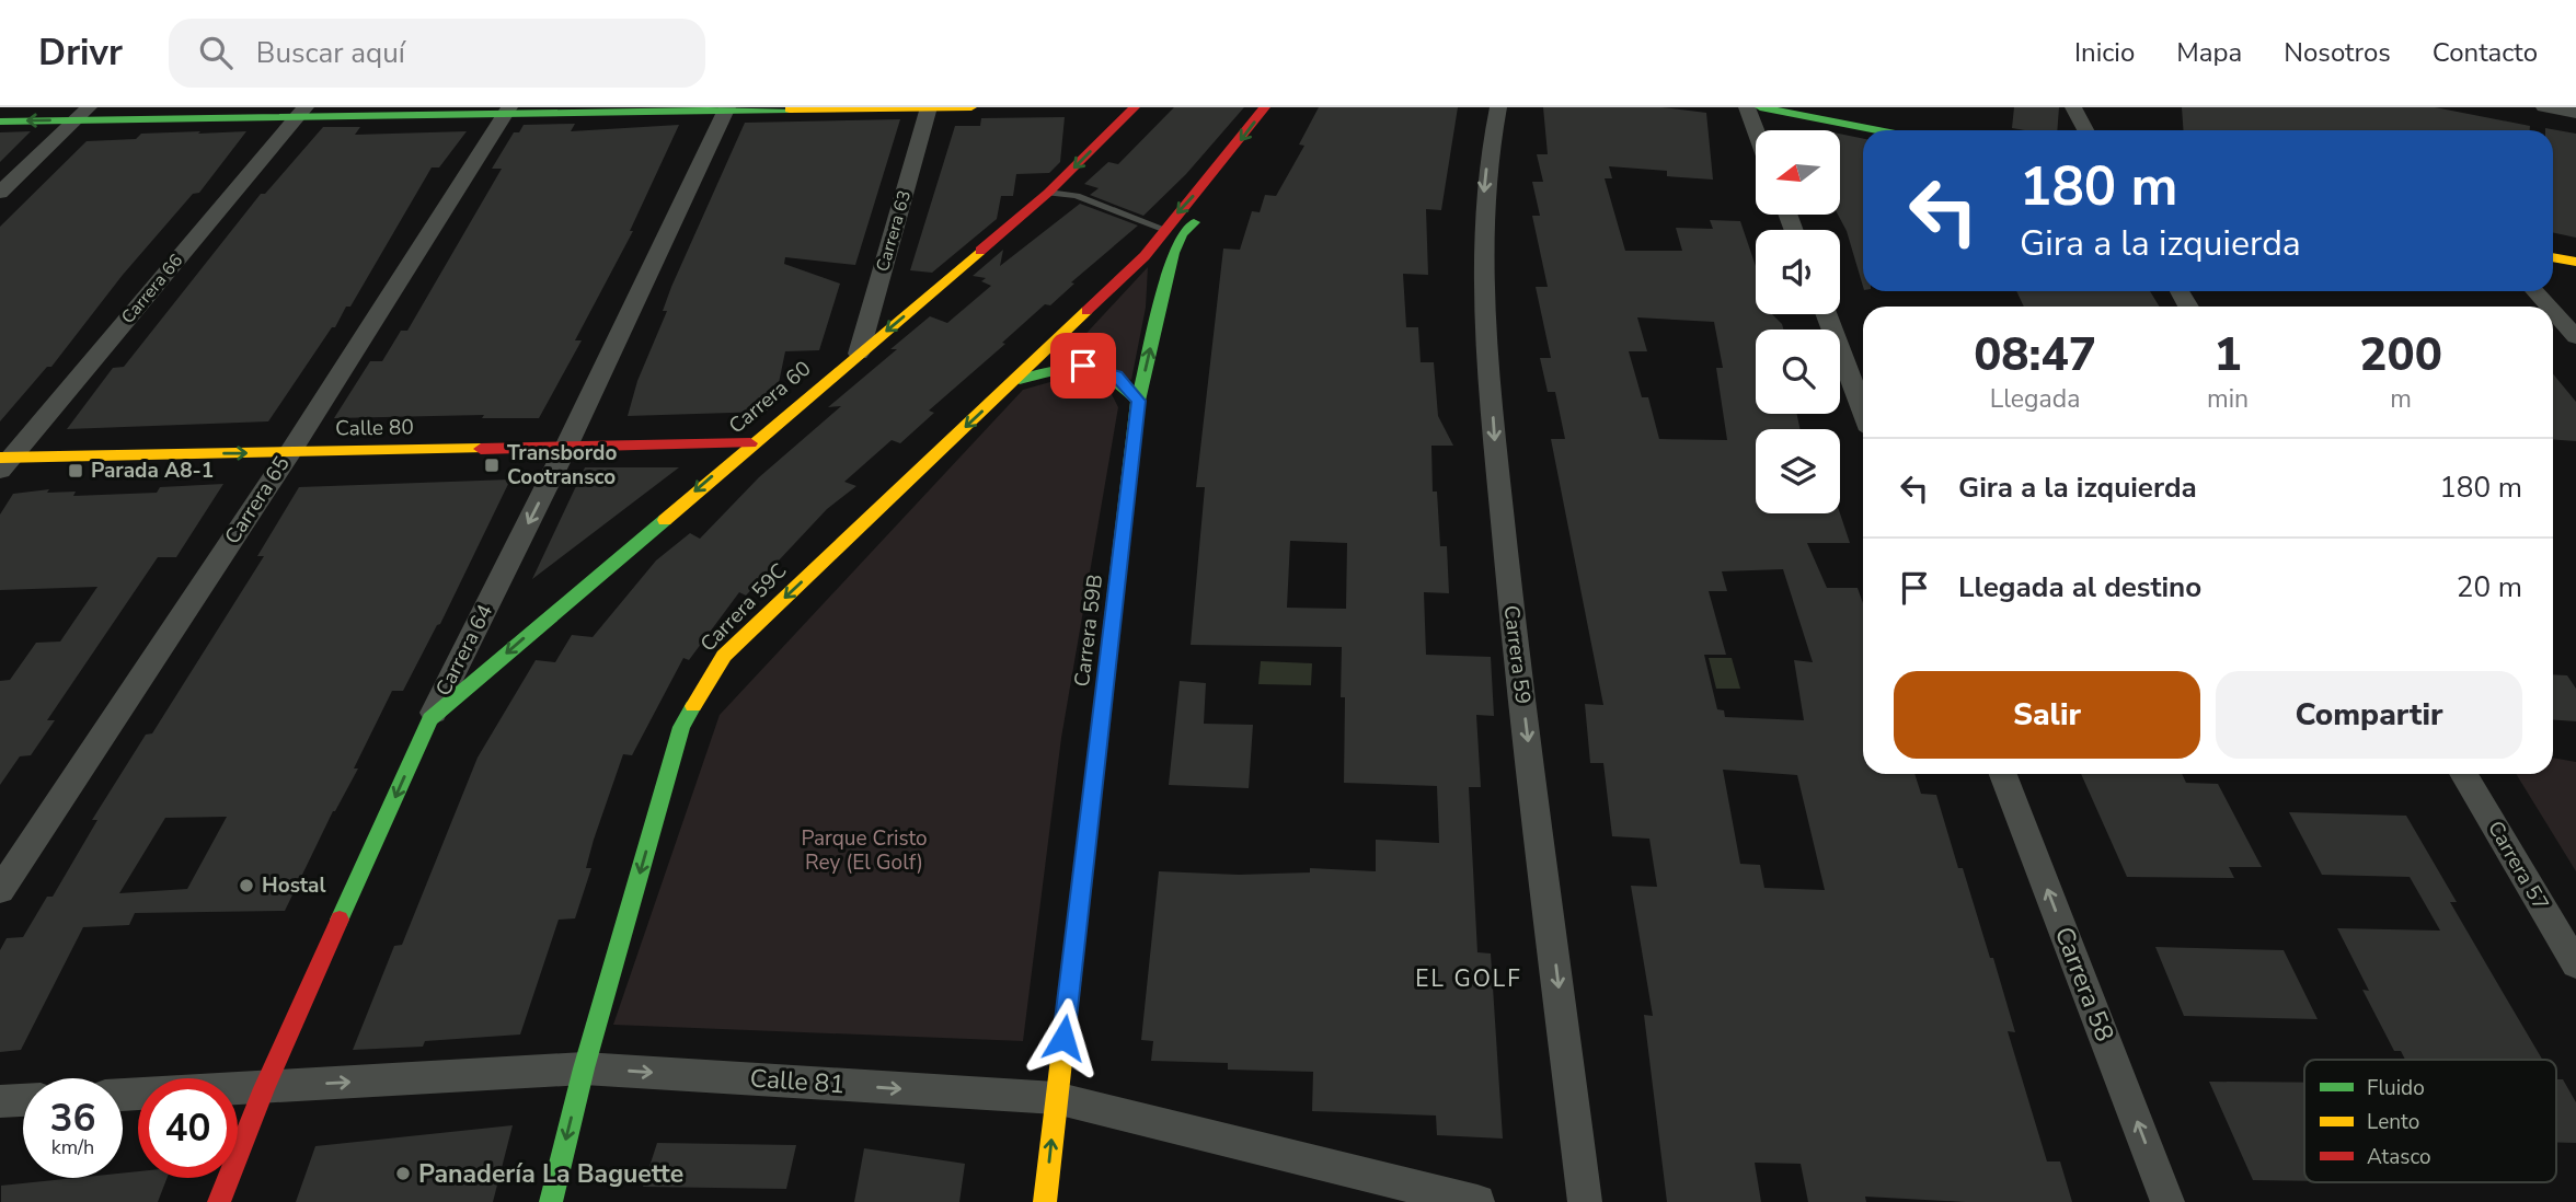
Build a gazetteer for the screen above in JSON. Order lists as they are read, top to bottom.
{
  "streets": {
    "street": [
      "Carrera 63",
      "Carrera 66",
      "Carrera 60",
      "Calle 80",
      "Carrera 65",
      "Carrera 59C",
      "Carrera 59B",
      "Carrera 64",
      "Carrera 59",
      "Carrera 57",
      "Carrera 58",
      "Calle 81"
    ]
  },
  "crossings": [
    ["Carrera 63", "Carrera 60"],
    ["Carrera 66", "Calle 80"],
    ["Carrera 60", "Calle 80"],
    ["Carrera 60", "Carrera 64"],
    ["Calle 80", "Carrera 65"],
    ["Calle 80", "Carrera 64"],
    ["Carrera 59C", "Calle 81"],
    ["Carrera 59B", "Calle 81"],
    ["Carrera 64", "Calle 81"]
  ],
  "one_way": [
    "Carrera 60",
    "Calle 80",
    "Carrera 59C",
    "Carrera 64",
    "Carrera 59",
    "Carrera 58",
    "Calle 81"
  ],
  "districts": ["EL GOLF"],
  "parks": ["Parque Cristo Rey (El Golf)"],
  "places": {
    "transit": ["Transbordo Cootransco", "Parada A8-1"],
    "other": ["Hostal", "Panadería La Baguette"]
  },
  "legend": ["Fluido", "Lento", "Atasco"],
  "north": "left",
  "page": {
    "header": "Drivr",
    "search": "Buscar aquí",
    "nav": [
      "Inicio",
      "Mapa",
      "Nosotros",
      "Contacto"
    ],
    "turn": ["180 m", "Gira a la izquierda"],
    "eta": [
      "08:47",
      "Llegada",
      "1",
      "min",
      "200",
      "m"
    ],
    "list": [
      {
        "name": "Gira a la izquierda",
        "value": "180 m"
      },
      {
        "name": "Llegada al destino",
        "value": "20 m"
      }
    ],
    "buttons": ["Salir", "Compartir"],
    "speed": "36 km/h",
    "limit": "40"
  }
}
